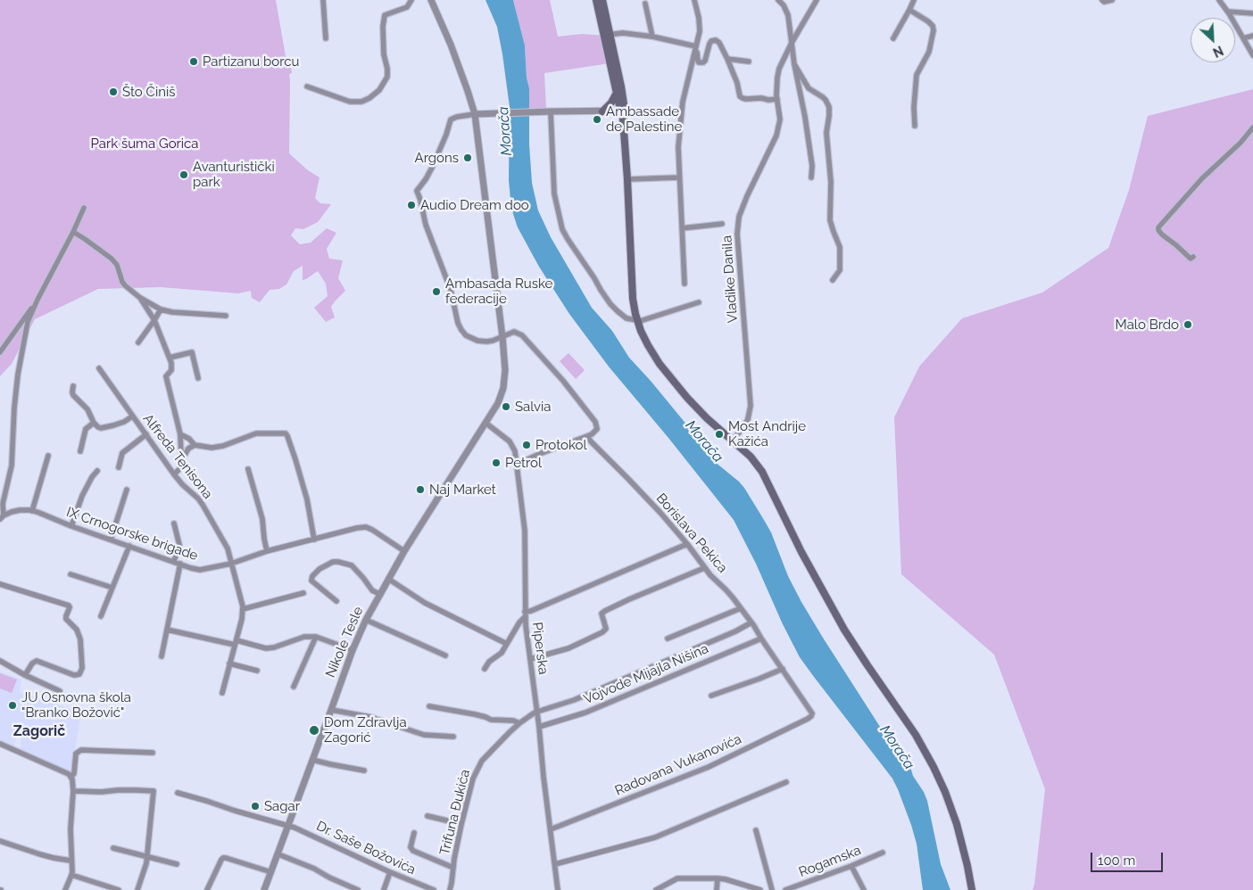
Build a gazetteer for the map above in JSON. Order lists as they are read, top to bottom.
{
  "streets": {
    "street": [
      "Vladike Danila",
      "Alfreda Tenisona",
      "Borislava Pekica",
      "IX Crnogorske brigade",
      "Nikole Tesle",
      "Piperska",
      "Vojvode Mijajla Nišina",
      "Radovana Vukanovića",
      "Trifuna Đukića",
      "Dr. Saše Božovića",
      "Rogamska"
    ]
  },
  "crossings": [
    ["Alfreda Tenisona", "IX Crnogorske brigade"],
    ["Borislava Pekica", "Vojvode Mijajla Nišina"],
    ["Borislava Pekica", "Radovana Vukanovića"],
    ["Borislava Pekica", "Trifuna Đukića"],
    ["IX Crnogorske brigade", "Nikole Tesle"],
    ["Nikole Tesle", "Piperska"],
    ["Nikole Tesle", "Dr. Saše Božovića"],
    ["Piperska", "Vojvode Mijajla Nišina"],
    ["Piperska", "Radovana Vukanovića"],
    ["Piperska", "Trifuna Đukića"]
  ],
  "districts": ["Zagorič"],
  "water": ["Morača"],
  "parks": ["Park šuma Gorica"],
  "places": [
    "Partizanu borcu",
    "Što Činiš",
    "Ambassade de Palestine",
    "Argons",
    "Avanturistički park",
    "Audio Dream doo",
    "Ambasada Ruske federacije",
    "Malo Brdo",
    "Salvia",
    "Most Andrije Kažića",
    "Protokol",
    "Petrol",
    "Naj Market",
    "JU Osnovna škola \"Branko Božović\"",
    "Dom Zdravlja Zagorić",
    "Sagar"
  ],
  "scale_bar": "100 m",
  "north": "bottom right"
}
